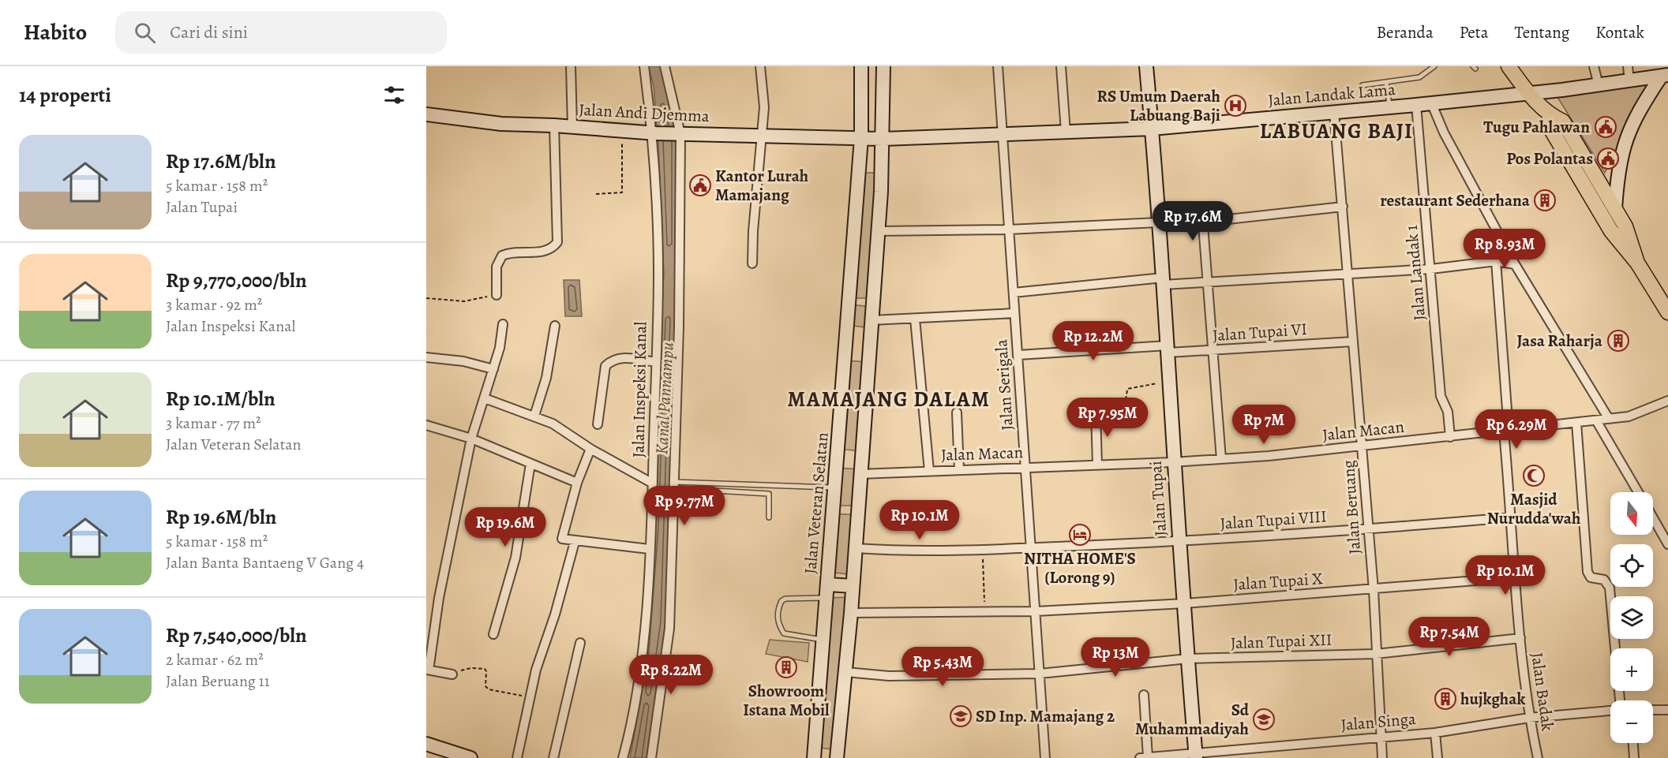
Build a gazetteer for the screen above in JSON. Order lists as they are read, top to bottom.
{
  "streets": {
    "main road": [
      "Jalan Landak Lama",
      "Jalan Andi Djemma",
      "Jalan Tupai",
      "Jalan Veteran Selatan"
    ],
    "street": [
      "Jalan Landak 1",
      "Jalan Tupai VI",
      "Jalan Serigala",
      "Jalan Inspeksi Kanal",
      "Jalan Macan",
      "Jalan Beruang",
      "Jalan Tupai VIII",
      "Jalan Tupai X",
      "Jalan Tupai XII",
      "Jalan Badak",
      "Jalan Singa"
    ]
  },
  "crossings": [
    ["Jalan Landak Lama", "Jalan Landak 1"],
    ["Jalan Landak Lama", "Jalan Serigala"],
    ["Jalan Landak Lama", "Jalan Tupai"],
    ["Jalan Landak Lama", "Jalan Beruang"],
    ["Jalan Andi Djemma", "Jalan Inspeksi Kanal"],
    ["Jalan Andi Djemma", "Jalan Veteran Selatan"],
    ["Jalan Landak 1", "Jalan Macan"],
    ["Jalan Tupai VI", "Jalan Serigala"],
    ["Jalan Tupai VI", "Jalan Tupai"],
    ["Jalan Tupai VI", "Jalan Beruang"],
    ["Jalan Serigala", "Jalan Macan"],
    ["Jalan Serigala", "Jalan Tupai VIII"],
    ["Jalan Serigala", "Jalan Tupai X"],
    ["Jalan Serigala", "Jalan Tupai XII"],
    ["Jalan Macan", "Jalan Tupai"],
    ["Jalan Macan", "Jalan Beruang"],
    ["Jalan Macan", "Jalan Badak"],
    ["Jalan Tupai", "Jalan Tupai VIII"],
    ["Jalan Tupai", "Jalan Tupai X"],
    ["Jalan Tupai", "Jalan Tupai XII"],
    ["Jalan Tupai", "Jalan Singa"],
    ["Jalan Beruang", "Jalan Tupai VIII"],
    ["Jalan Beruang", "Jalan Tupai X"],
    ["Jalan Beruang", "Jalan Tupai XII"],
    ["Jalan Beruang", "Jalan Singa"],
    ["Jalan Tupai VIII", "Jalan Badak"],
    ["Jalan Tupai X", "Jalan Badak"],
    ["Jalan Tupai XII", "Jalan Badak"],
    ["Jalan Badak", "Jalan Singa"]
  ],
  "districts": ["LABUANG BAJI", "MAMAJANG DALAM"],
  "water": ["Kanal Pannampu"],
  "places": {
    "hospital": ["RS Umum Daerah Labuang Baji"],
    "public building": ["Tugu Pahlawan", "Pos Polantas", "Kantor Lurah Mamajang"],
    "building": [
      "restaurant Sederhana",
      "Jasa Raharja",
      "Showroom Istana Mobil",
      "hujkghak"
    ],
    "mosque": ["Masjid Nurudda'wah"],
    "hotel": ["NITHA HOME'S (Lorong 9)"],
    "school or university": ["SD Inp. Mamajang 2", "Sd Muhammadiyah"]
  },
  "north": "bottom",
  "page": {
    "header": "Habito",
    "search": "Cari di sini",
    "nav": [
      "Beranda",
      "Peta",
      "Tentang",
      "Kontak"
    ],
    "heading": "14 properti",
    "list": [
      {
        "name": "Rp 17.6M/bln",
        "note": "5 kamar · 158 m² · Jalan Tupai"
      },
      {
        "name": "Rp 9,770,000/bln",
        "note": "3 kamar · 92 m² · Jalan Inspeksi Kanal"
      },
      {
        "name": "Rp 10.1M/bln",
        "note": "3 kamar · 77 m² · Jalan Veteran Selatan"
      },
      {
        "name": "Rp 19.6M/bln",
        "note": "5 kamar · 158 m² · Jalan Banta Bantaeng V Gang 4"
      },
      {
        "name": "Rp 7,540,000/bln",
        "note": "2 kamar · 62 m² · Jalan Beruang 11"
      }
    ],
    "price": [
      "Rp 17.6M",
      "Rp 8.93M",
      "Rp 12.2M",
      "Rp 7.95M",
      "Rp 7M",
      "Rp 6.29M",
      "Rp 9.77M",
      "Rp 10.1M",
      "Rp 19.6M",
      "Rp 10.1M",
      "Rp 7.54M",
      "Rp 13M",
      "Rp 5.43M",
      "Rp 8.22M"
    ],
    "map_buttons": ["+", "−"]
  }
}
